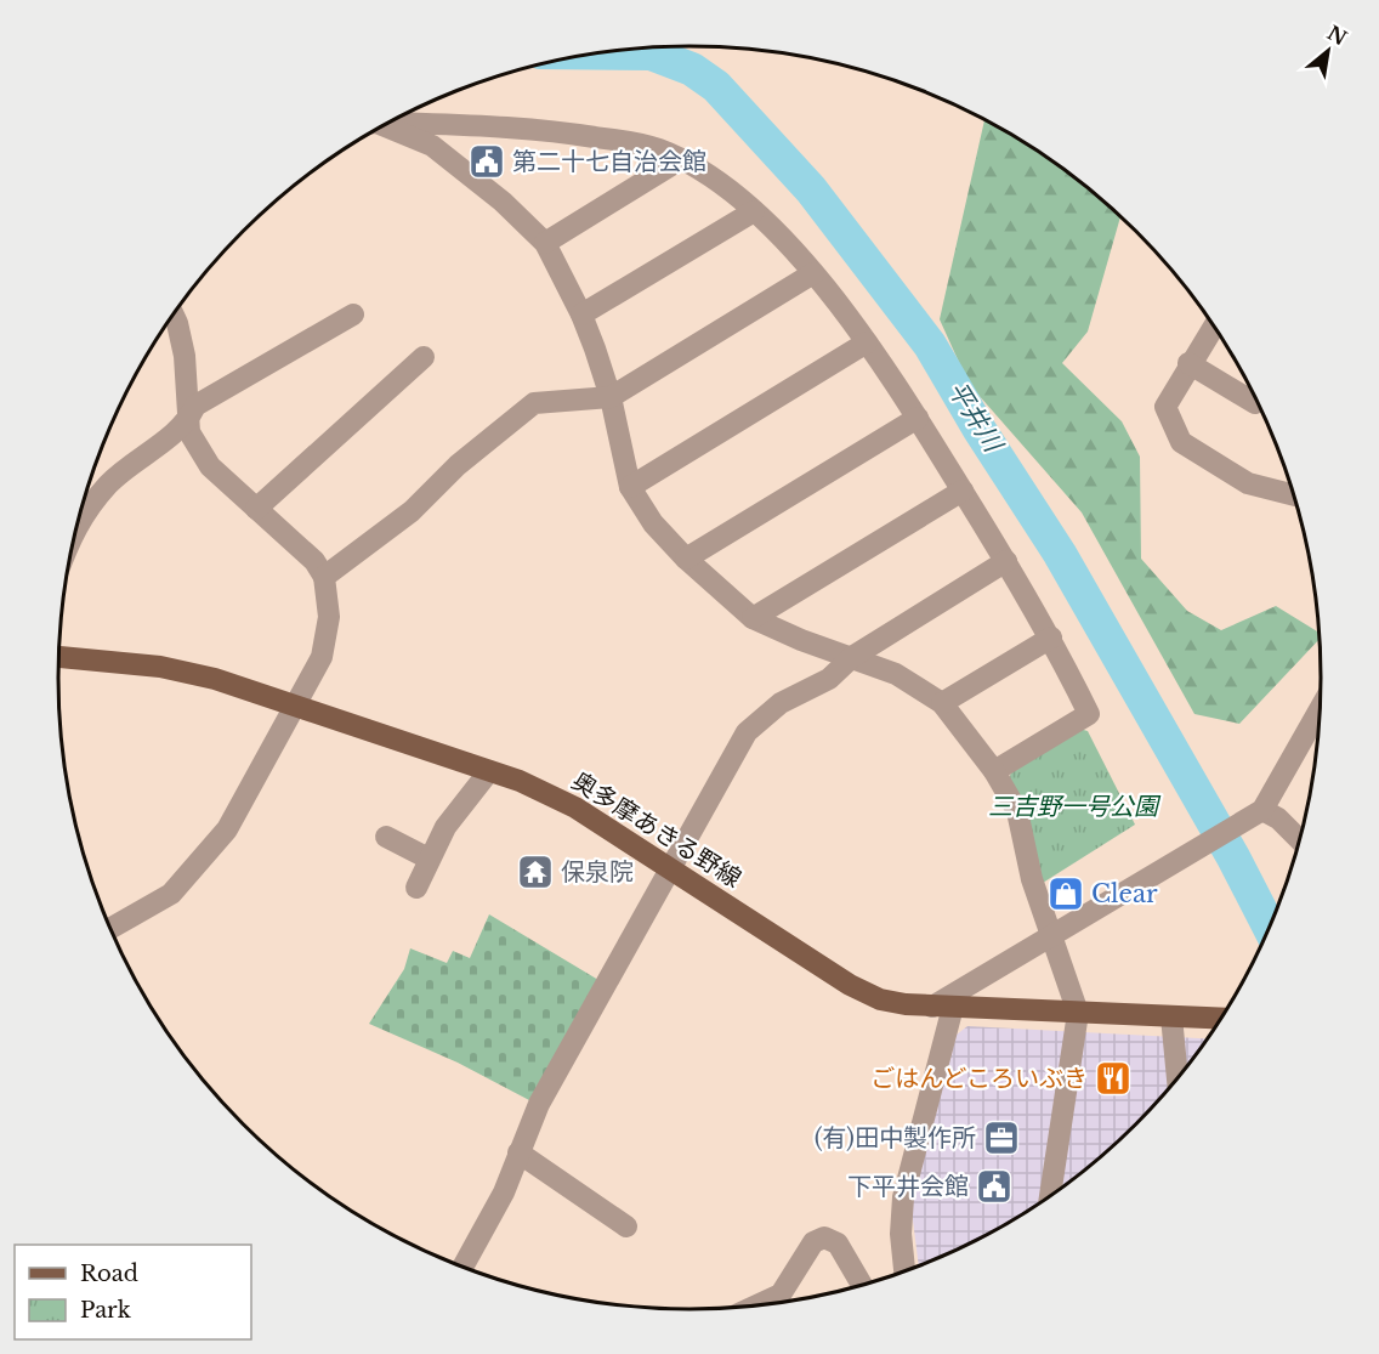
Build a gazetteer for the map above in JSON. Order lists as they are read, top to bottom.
{
  "streets": {
    "main road": ["奥多摩あきる野線"]
  },
  "water": ["平井川"],
  "parks": ["三吉野一号公園"],
  "places": {
    "public building": ["第二十七自治会館", "下平井会館"],
    "temple": ["保泉院"],
    "shop": ["Clear"],
    "restaurant": ["ごはんどころいぶき"],
    "office": ["(有)田中製作所"]
  },
  "legend": ["Road", "Park"],
  "north": "top right"
}
